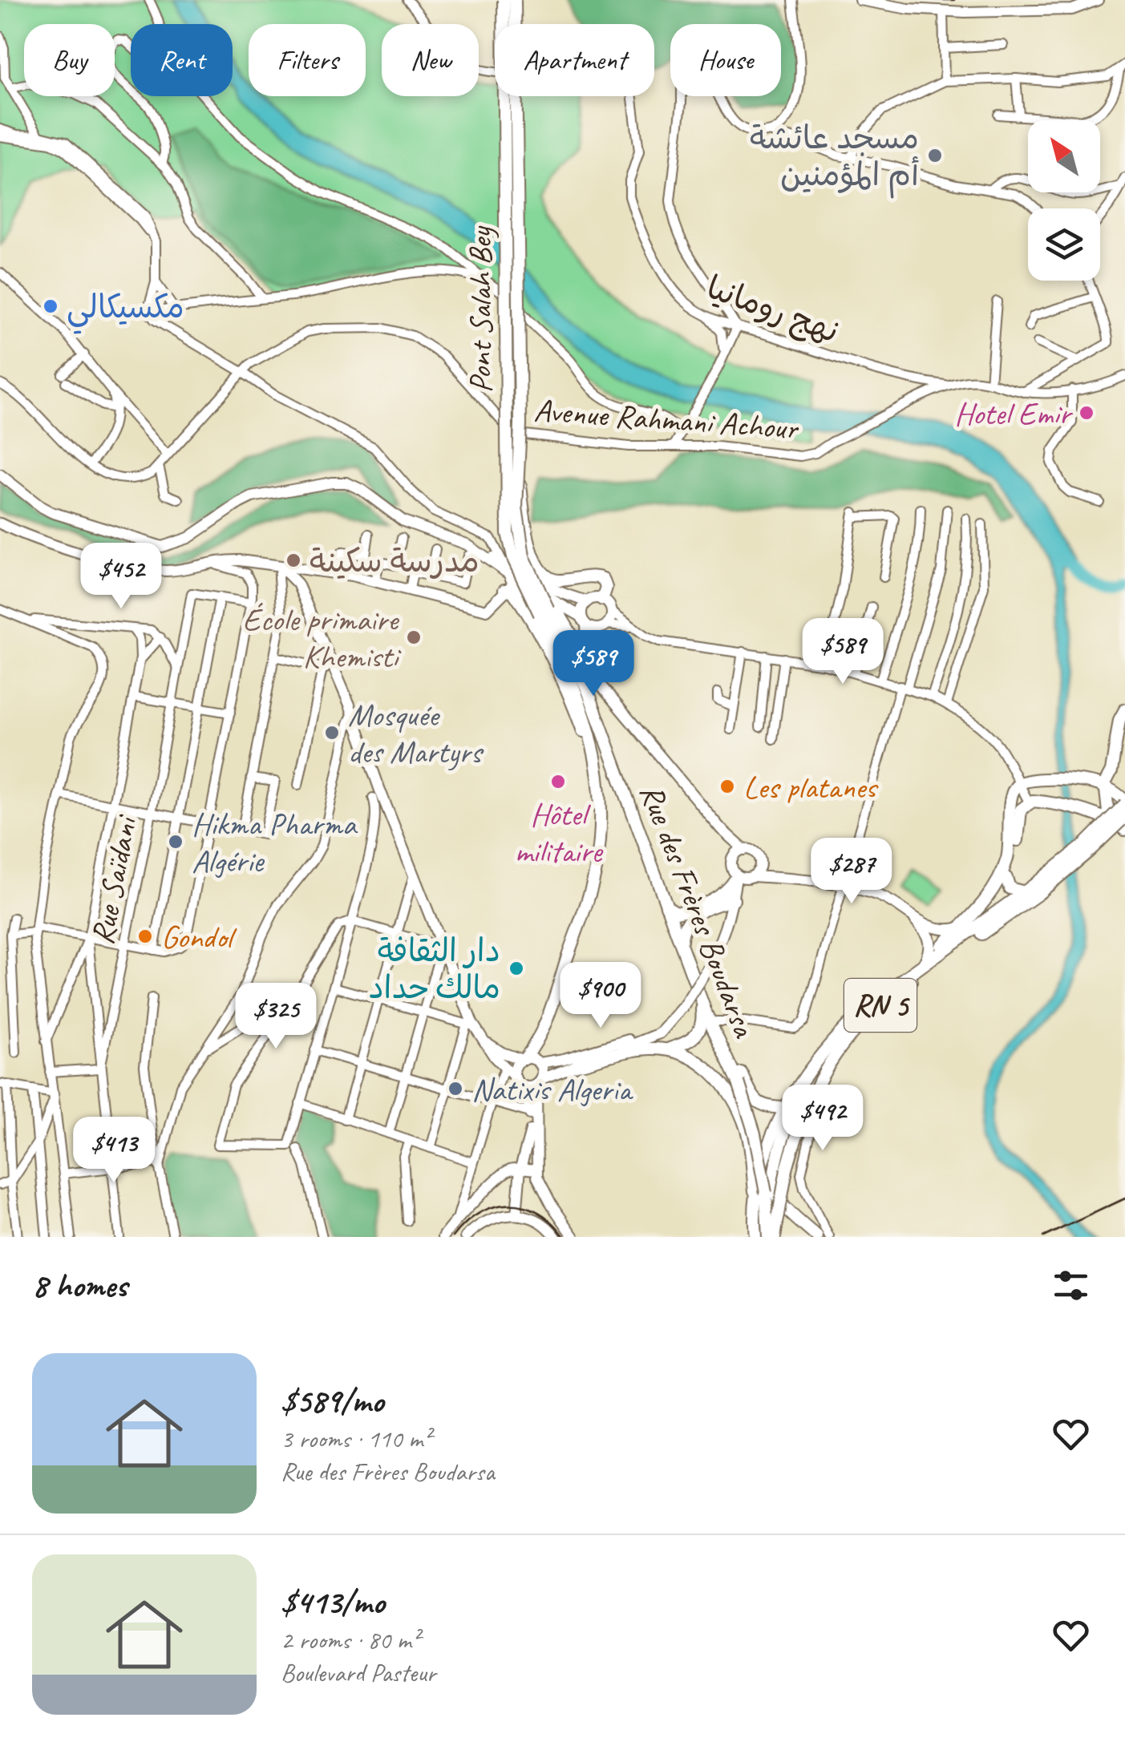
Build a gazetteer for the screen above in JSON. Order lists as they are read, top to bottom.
{
  "streets": {
    "highway": ["Pont Salah Bey", "Rue des Frères Boudarsa", "RN 5"],
    "street": ["نهج رومانيا", "Avenue Rahmani Achour", "Rue Saïdani"]
  },
  "crossings": [
    ["نهج رومانيا", "Avenue Rahmani Achour"],
    ["Pont Salah Bey", "Rue des Frères Boudarsa"]
  ],
  "places": [
    "مسجد عائشة أم المؤمنين",
    "مكسيكالي",
    "Hotel Emir",
    "مدرسة سكينة",
    "École primaire Khemisti",
    "Mosquée des Martyrs",
    "Hôtel militaire",
    "Les platanes",
    "Hikma Pharma Algérie",
    "Gondol",
    "دار الثقافة مالك حداد",
    "Natixis Algeria"
  ],
  "north": "top left",
  "page": {
    "chip": [
      "Buy",
      "Rent",
      "Filters",
      "New",
      "Apartment",
      "House"
    ],
    "price": [
      "$452",
      "$589",
      "$589",
      "$287",
      "$900",
      "$325",
      "$492",
      "$413"
    ],
    "heading": "8 homes",
    "list": [
      {
        "name": "$589/mo",
        "note": "3 rooms · 110 m² · Rue des Frères Boudarsa"
      },
      {
        "name": "$413/mo",
        "note": "2 rooms · 80 m² · Boulevard Pasteur"
      }
    ]
  }
}
